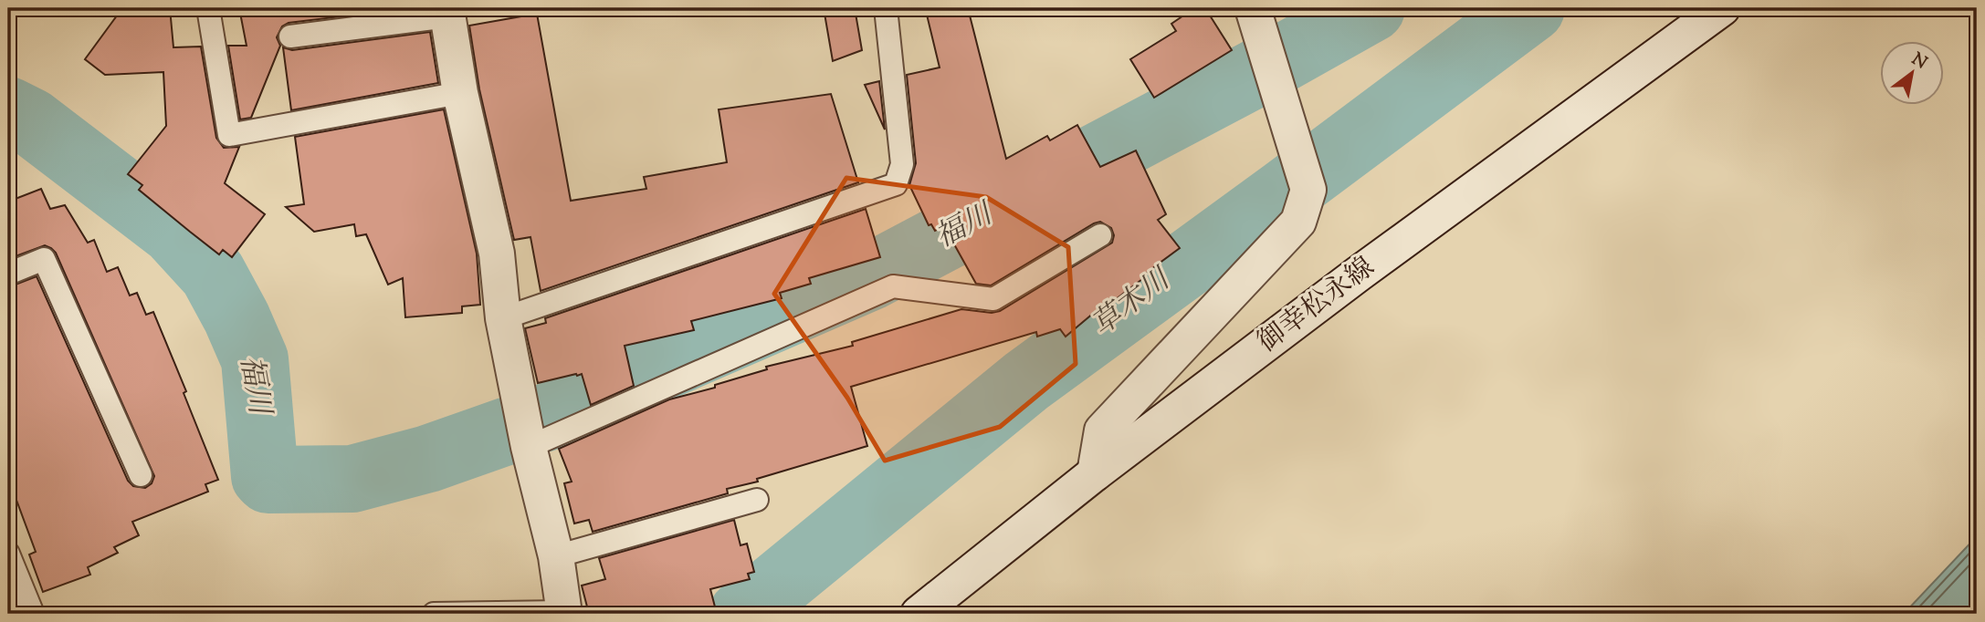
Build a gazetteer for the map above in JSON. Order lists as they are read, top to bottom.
{
  "streets": {
    "street": ["御幸松永線"]
  },
  "water": ["福川", "草木川"],
  "north": "top right"
}
